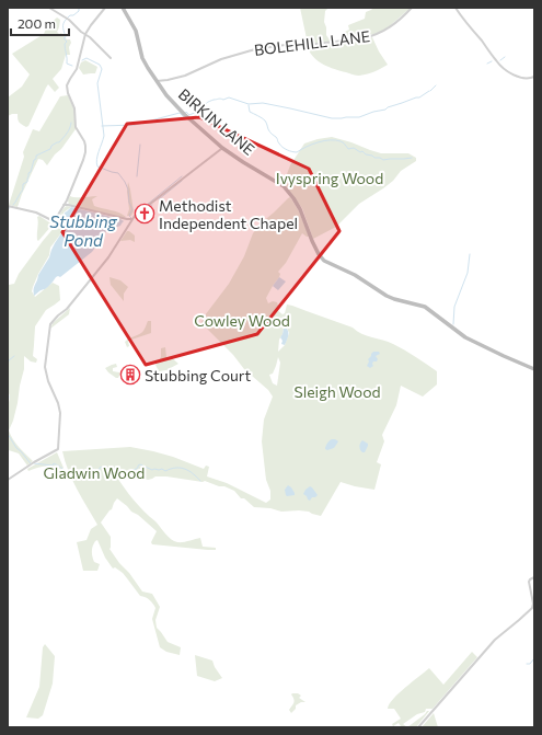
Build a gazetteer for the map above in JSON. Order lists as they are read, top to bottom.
{
  "streets": {
    "street": ["BOLEHILL LANE", "BIRKIN LANE"]
  },
  "crossings": [
    ["BOLEHILL LANE", "BIRKIN LANE"]
  ],
  "water": ["Stubbing Pond"],
  "parks": [
    "Ivyspring Wood",
    "Cowley Wood",
    "Sleigh Wood",
    "Gladwin Wood"
  ],
  "places": {
    "church": ["Methodist Independent Chapel"],
    "building": ["Stubbing Court"]
  },
  "scale_bar": "200 m"
}
